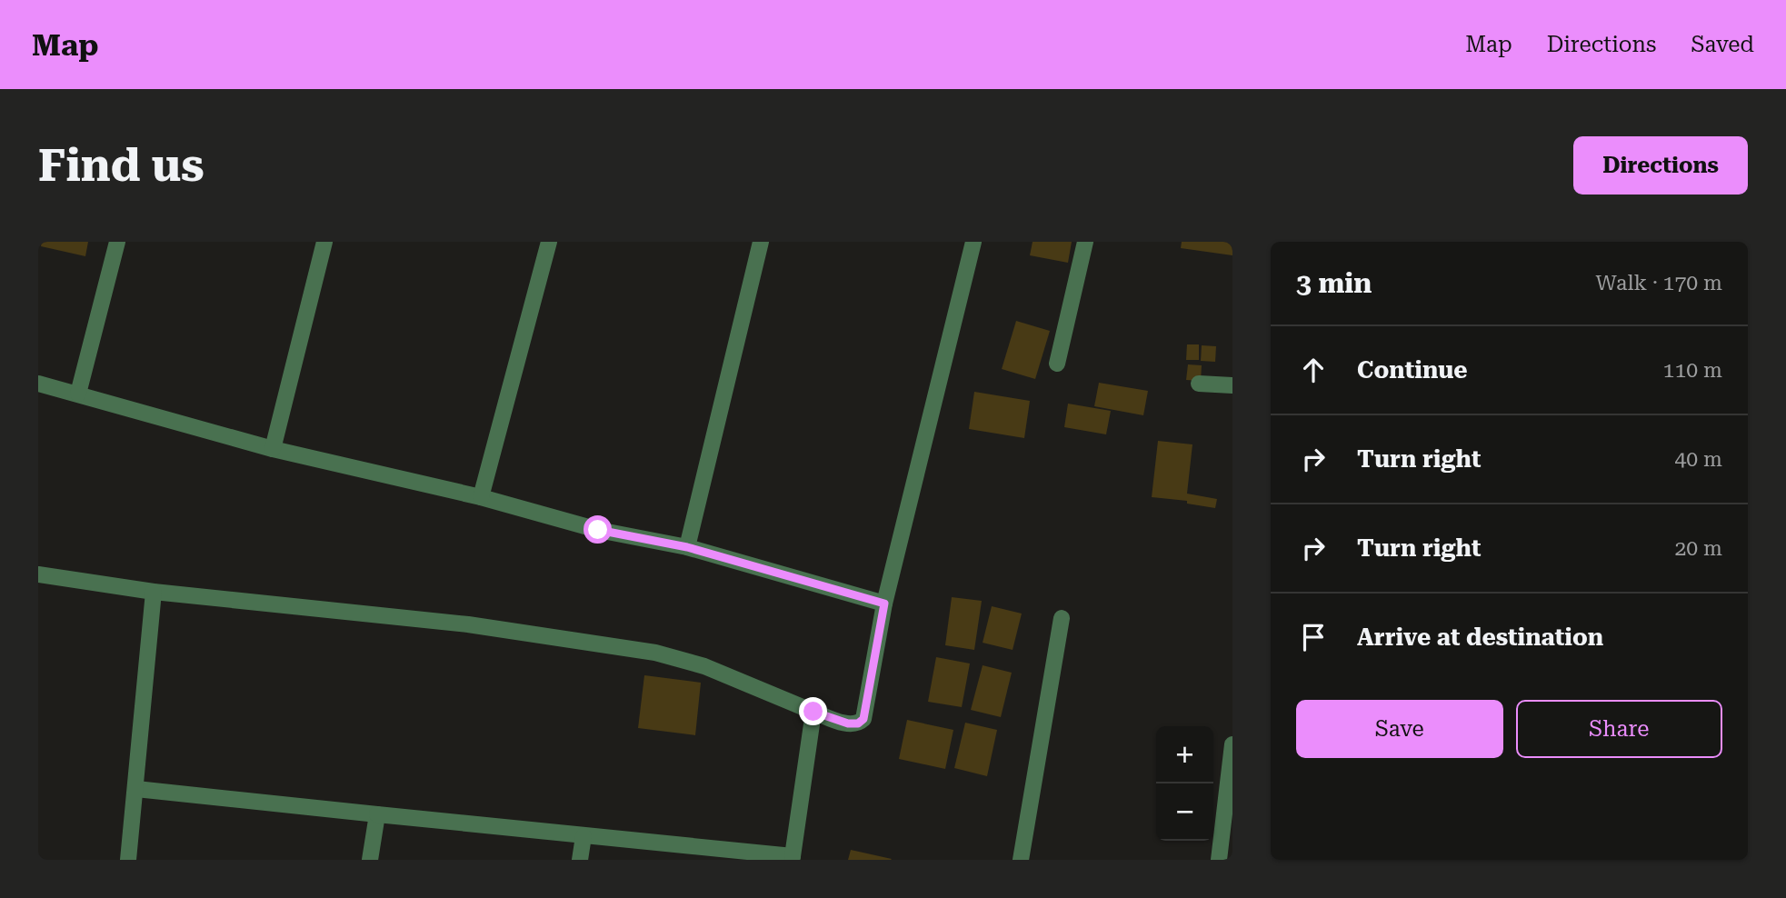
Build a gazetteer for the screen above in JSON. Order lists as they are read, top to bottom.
{
  "page": {
    "header": "Map",
    "nav": ["Map", "Directions", "Saved"],
    "buttons": [
      "Directions",
      ["Save", "Share"]
    ],
    "title": "Find us",
    "heading": ["3 min", "Walk · 170 m"],
    "list": [
      ["Continue", "110 m"],
      ["Turn right", "40 m"],
      ["Turn right", "20 m"],
      "Arrive at destination"
    ],
    "map_buttons": ["+", "−"]
  }
}
